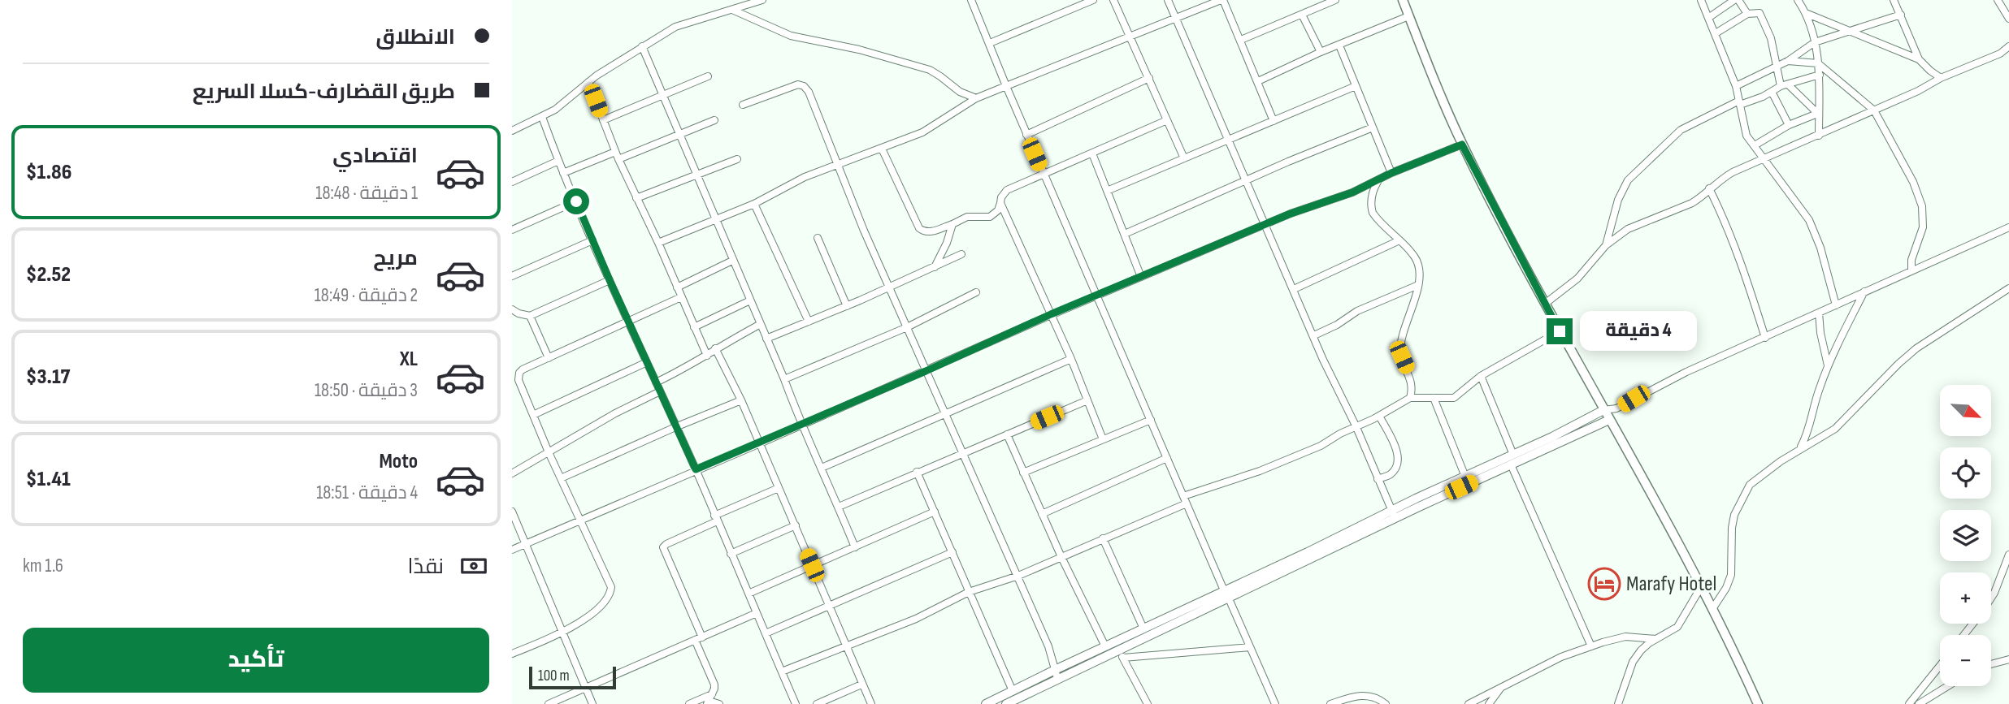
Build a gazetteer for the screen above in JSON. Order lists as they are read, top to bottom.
{
  "places": {
    "hotel": ["Marafy Hotel"]
  },
  "scale_bar": "100 m",
  "north": "bottom right",
  "page": {
    "banner": ["الانطلاق", "طريق القضارف-كسلا السريع"],
    "list": [
      {
        "name": "اقتصادي",
        "note": "1 دقيقة · 18:48",
        "value": "$1.86"
      },
      {
        "name": "مريح",
        "note": "2 دقيقة · 18:49",
        "value": "$2.52"
      },
      {
        "name": "XL",
        "note": "3 دقيقة · 18:50",
        "value": "$3.17"
      },
      {
        "name": "Moto",
        "note": "4 دقيقة · 18:51",
        "value": "$1.41"
      }
    ],
    "bubble": "4 دقيقة",
    "map_buttons": ["+", "−"],
    "pay": ["نقدًا", "1.6 km"],
    "buttons": "تأكيد",
    "scale": "100 m"
  }
}
